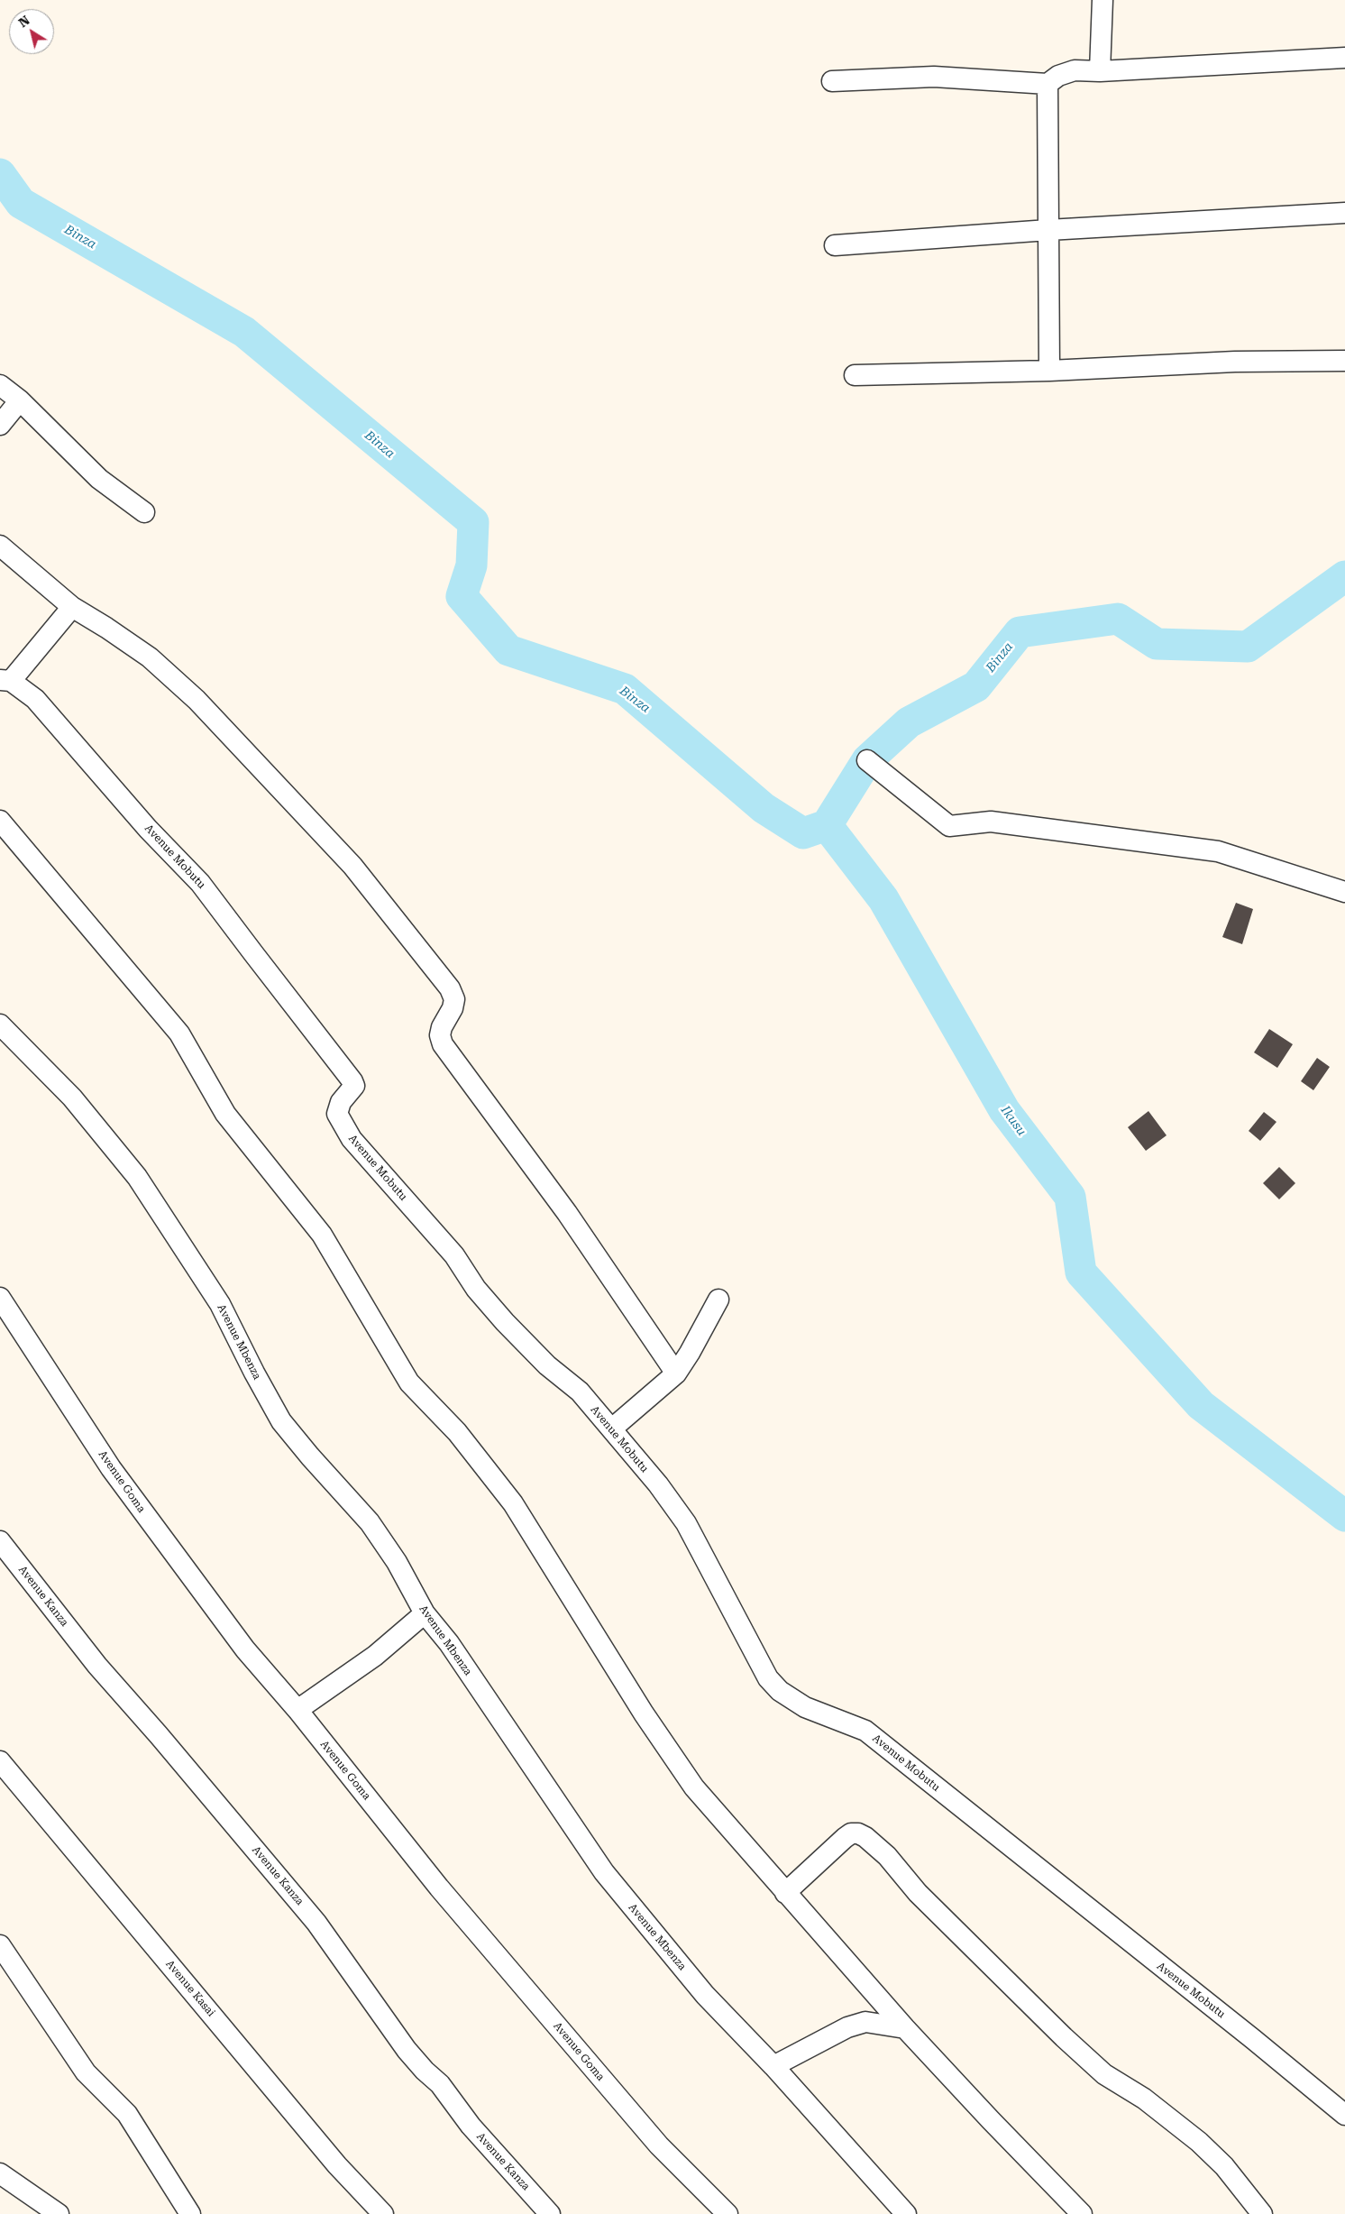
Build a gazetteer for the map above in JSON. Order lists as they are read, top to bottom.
{
  "streets": {
    "street": [
      "Avenue Mobutu",
      "Avenue Mbenza",
      "Avenue Goma",
      "Avenue Kanza",
      "Avenue Kasai"
    ]
  },
  "water": ["Binza", "Ikusu"],
  "north": "top left"
}
